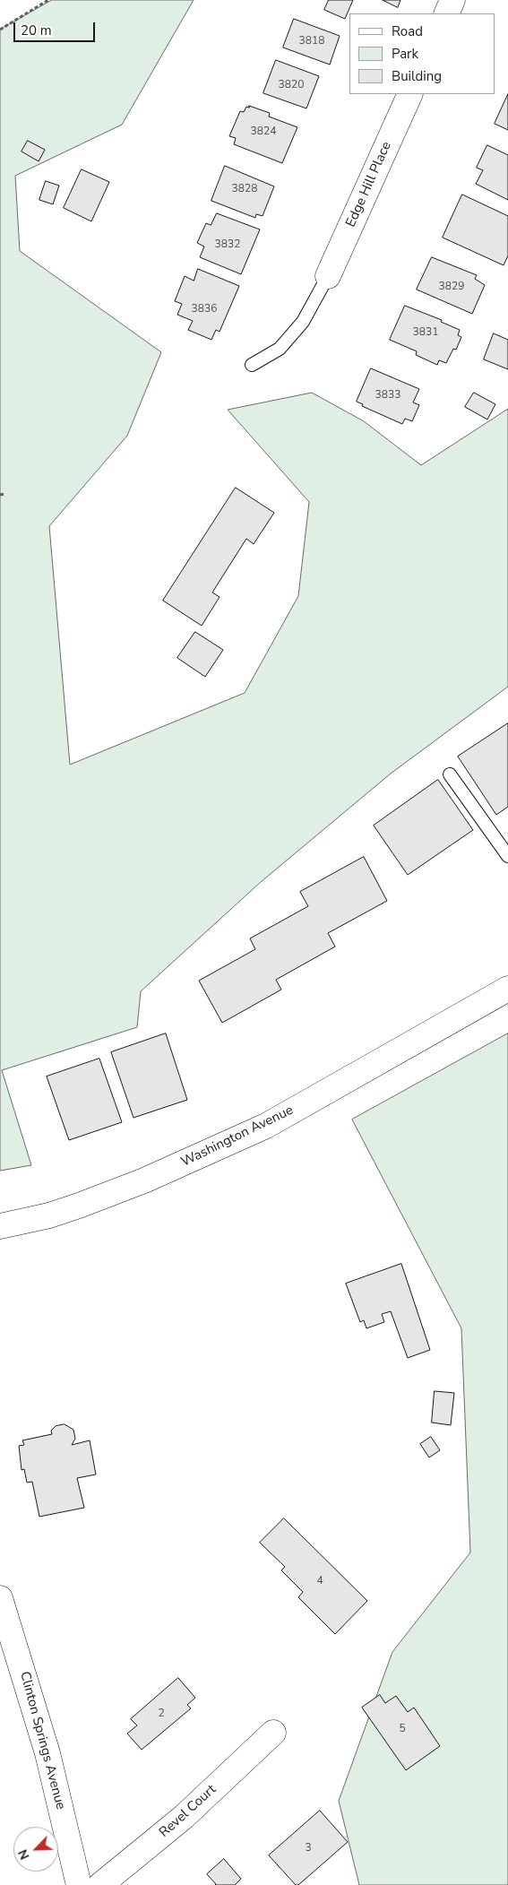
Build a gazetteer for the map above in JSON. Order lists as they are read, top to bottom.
{
  "streets": {
    "street": [
      "Edge Hill Place",
      "Washington Avenue",
      "Clinton Springs Avenue",
      "Revel Court"
    ]
  },
  "house_numbers": [
    "3818",
    "3820",
    "3824",
    "3828",
    "3832",
    "3829",
    "3836",
    "3831",
    "3833",
    "4",
    "2",
    "5",
    "3"
  ],
  "legend": ["Road", "Park", "Building"],
  "scale_bar": "20 m",
  "north": "bottom left"
}
